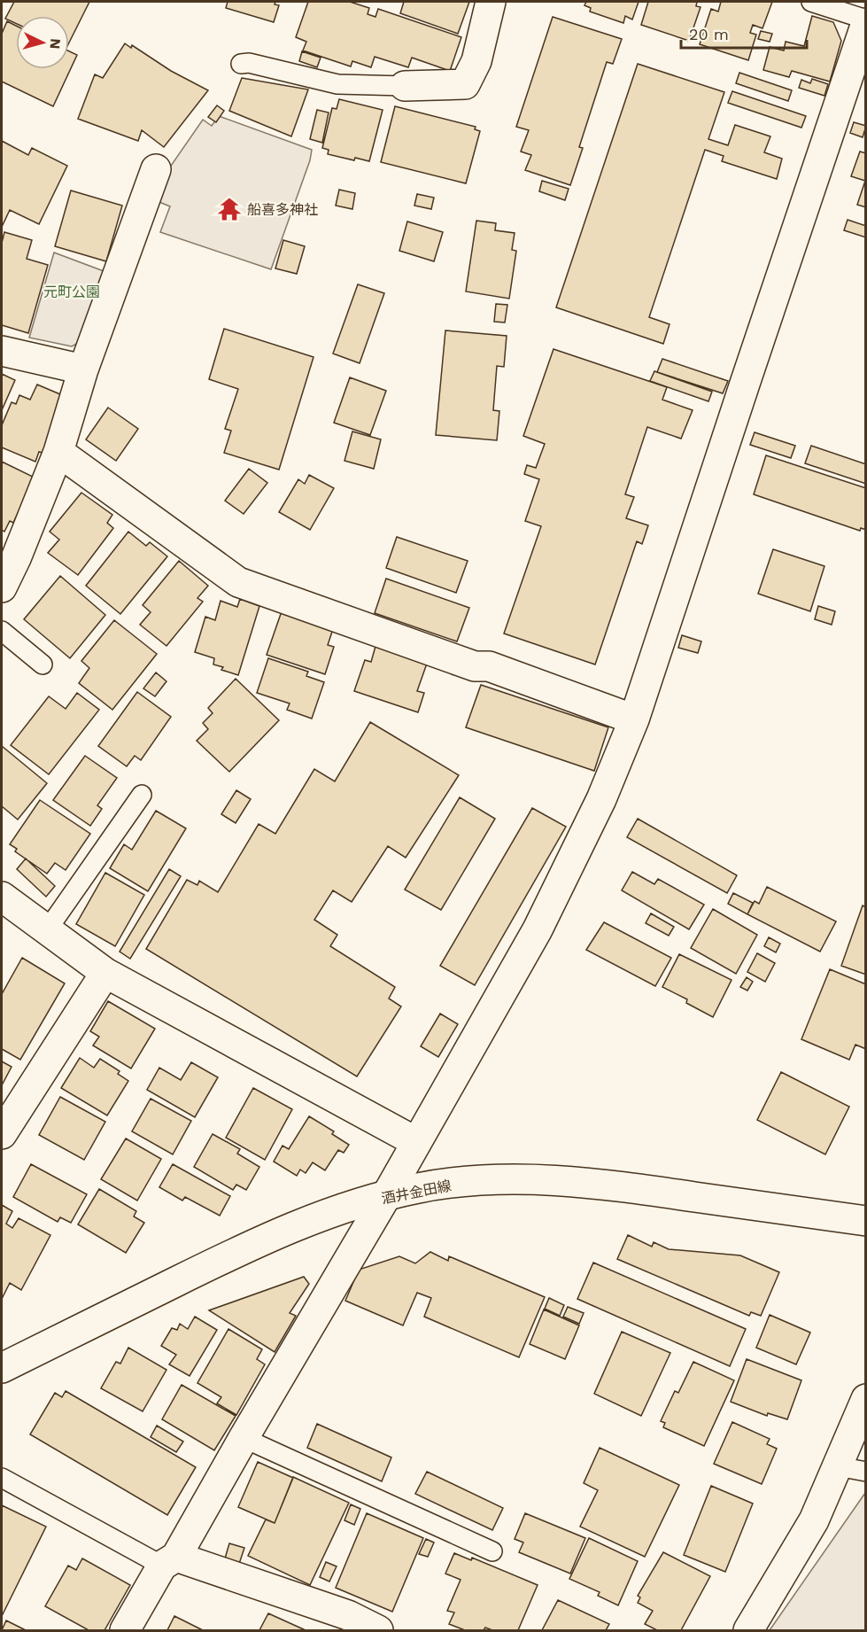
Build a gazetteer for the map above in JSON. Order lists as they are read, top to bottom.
{
  "streets": {
    "street": ["酒井金田線"]
  },
  "parks": ["元町公園"],
  "places": {
    "temple": ["船喜多神社"]
  },
  "scale_bar": "20 m",
  "north": "right"
}
